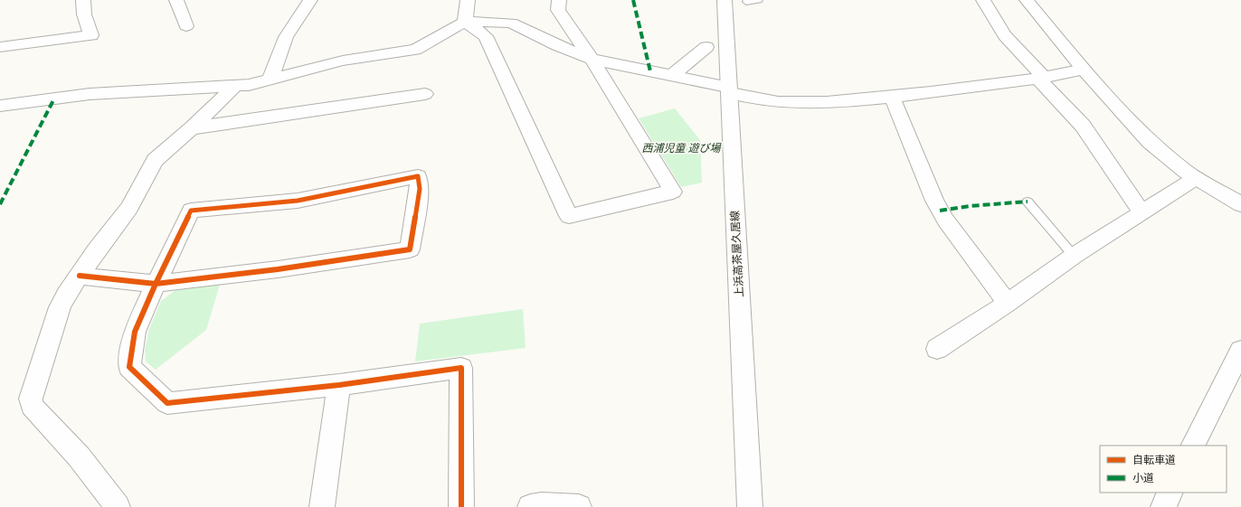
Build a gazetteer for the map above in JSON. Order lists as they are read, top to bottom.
{
  "streets": {
    "street": ["上浜高茶屋久居線"]
  },
  "parks": ["西浦児童 遊び場"],
  "legend": ["自転車道", "小道"]
}
